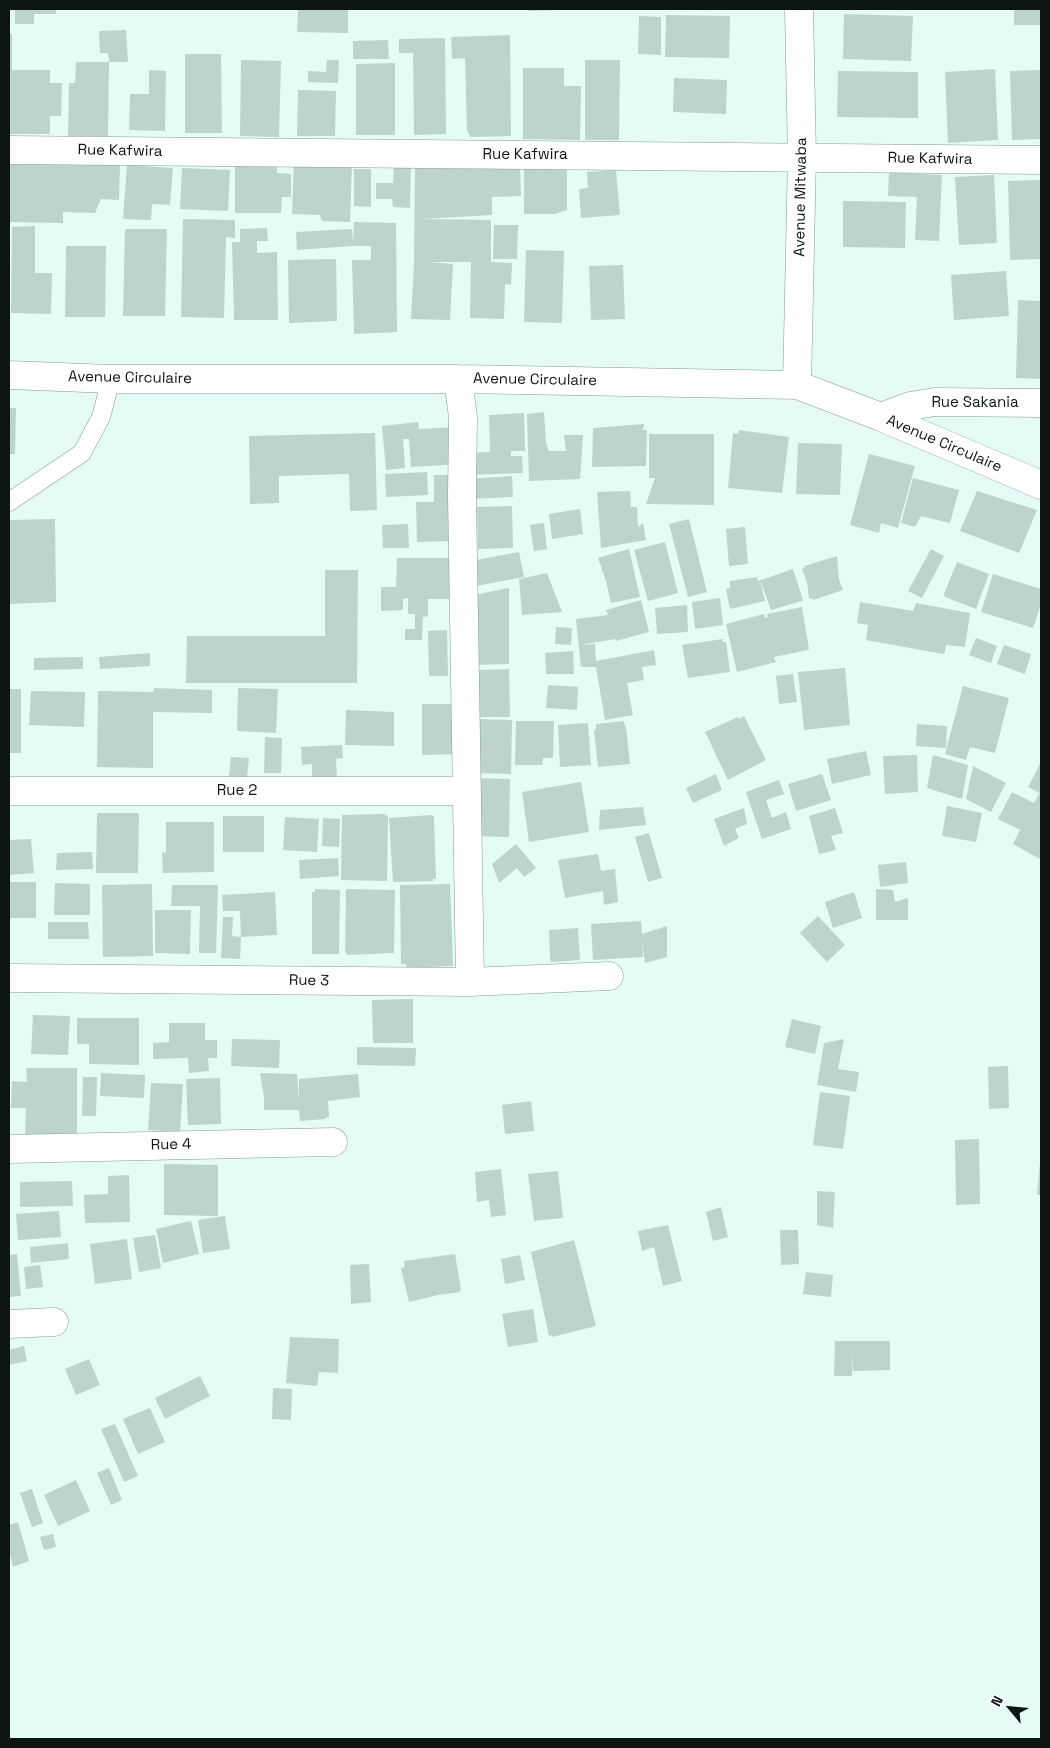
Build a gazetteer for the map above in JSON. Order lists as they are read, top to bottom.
{
  "streets": {
    "street": [
      "Rue Kafwira",
      "Avenue Mitwaba",
      "Avenue Circulaire",
      "Rue Sakania",
      "Rue 2",
      "Rue 3",
      "Rue 4"
    ]
  },
  "crossings": [
    ["Rue Kafwira", "Avenue Mitwaba"],
    ["Avenue Mitwaba", "Avenue Circulaire"],
    ["Avenue Circulaire", "Rue Sakania"]
  ],
  "north": "top left"
}
